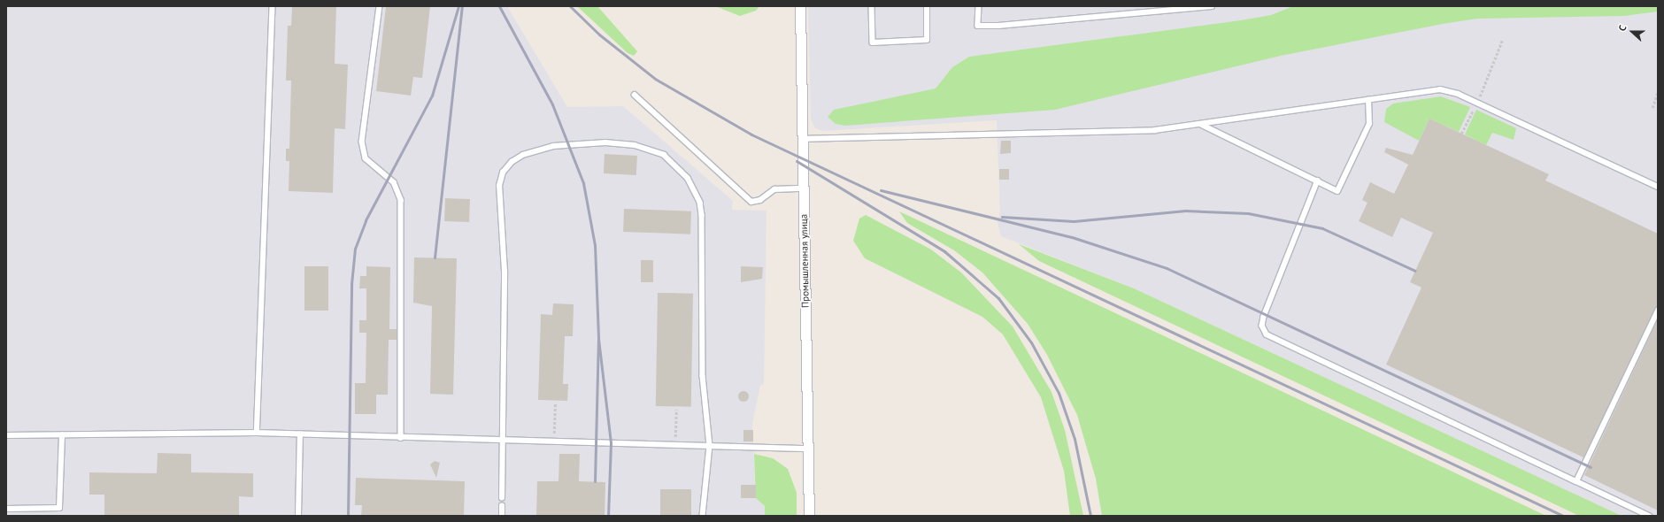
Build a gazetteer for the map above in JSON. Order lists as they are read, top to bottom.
{
  "streets": {
    "street": ["Промышленная улица"]
  },
  "north": "left"
}
